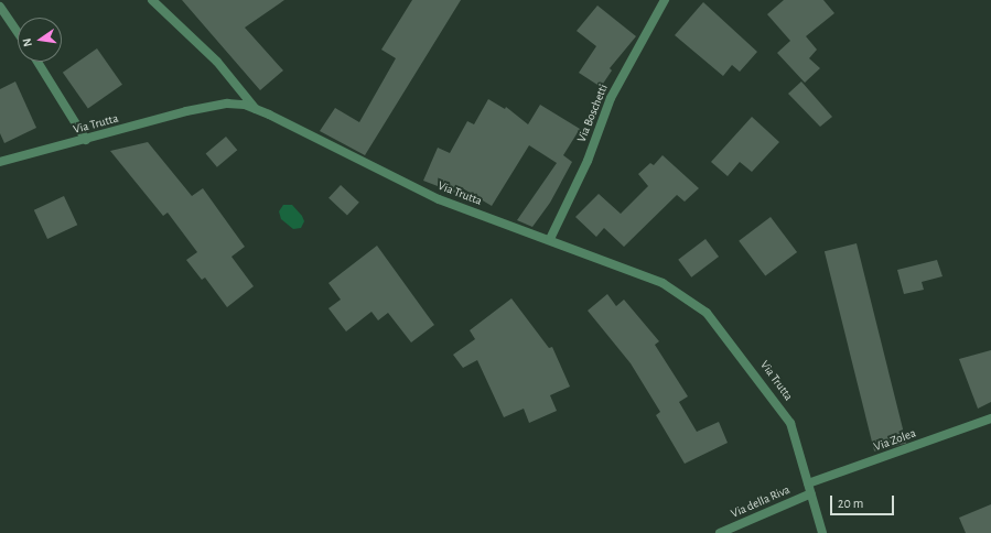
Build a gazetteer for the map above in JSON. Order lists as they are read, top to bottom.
{
  "streets": {
    "street": [
      "Via Boschetti",
      "Via Trutta",
      "Via Zolea",
      "Via della Riva"
    ]
  },
  "crossings": [
    ["Via Boschetti", "Via Trutta"],
    ["Via Trutta", "Via Zolea"],
    ["Via Trutta", "Via della Riva"],
    ["Via Zolea", "Via della Riva"]
  ],
  "scale_bar": "20 m",
  "north": "left"
}
